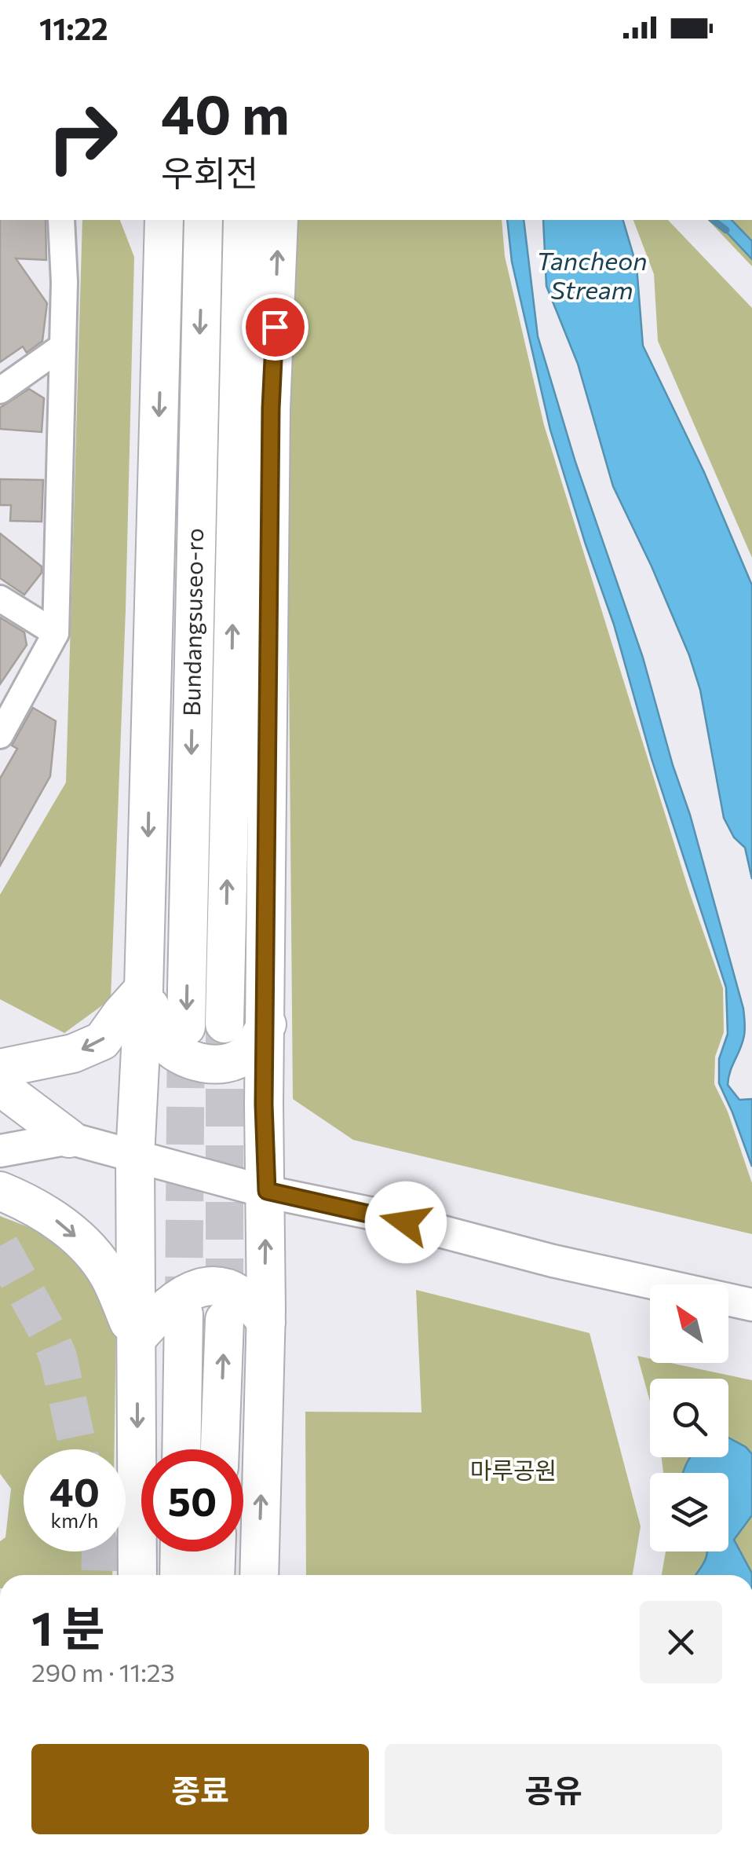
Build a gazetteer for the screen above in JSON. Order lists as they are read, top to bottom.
{
  "streets": {
    "highway": ["Bundangsuseo-ro"]
  },
  "water": ["Tancheon Stream"],
  "parks": ["마루공원"],
  "north": "top left",
  "page": {
    "status": "11:22",
    "turn": ["40 m", "우회전"],
    "speed": "40 km/h",
    "limit": "50",
    "heading": ["1 분", "290 m · 11:23"],
    "buttons": ["종료", "공유"]
  }
}
